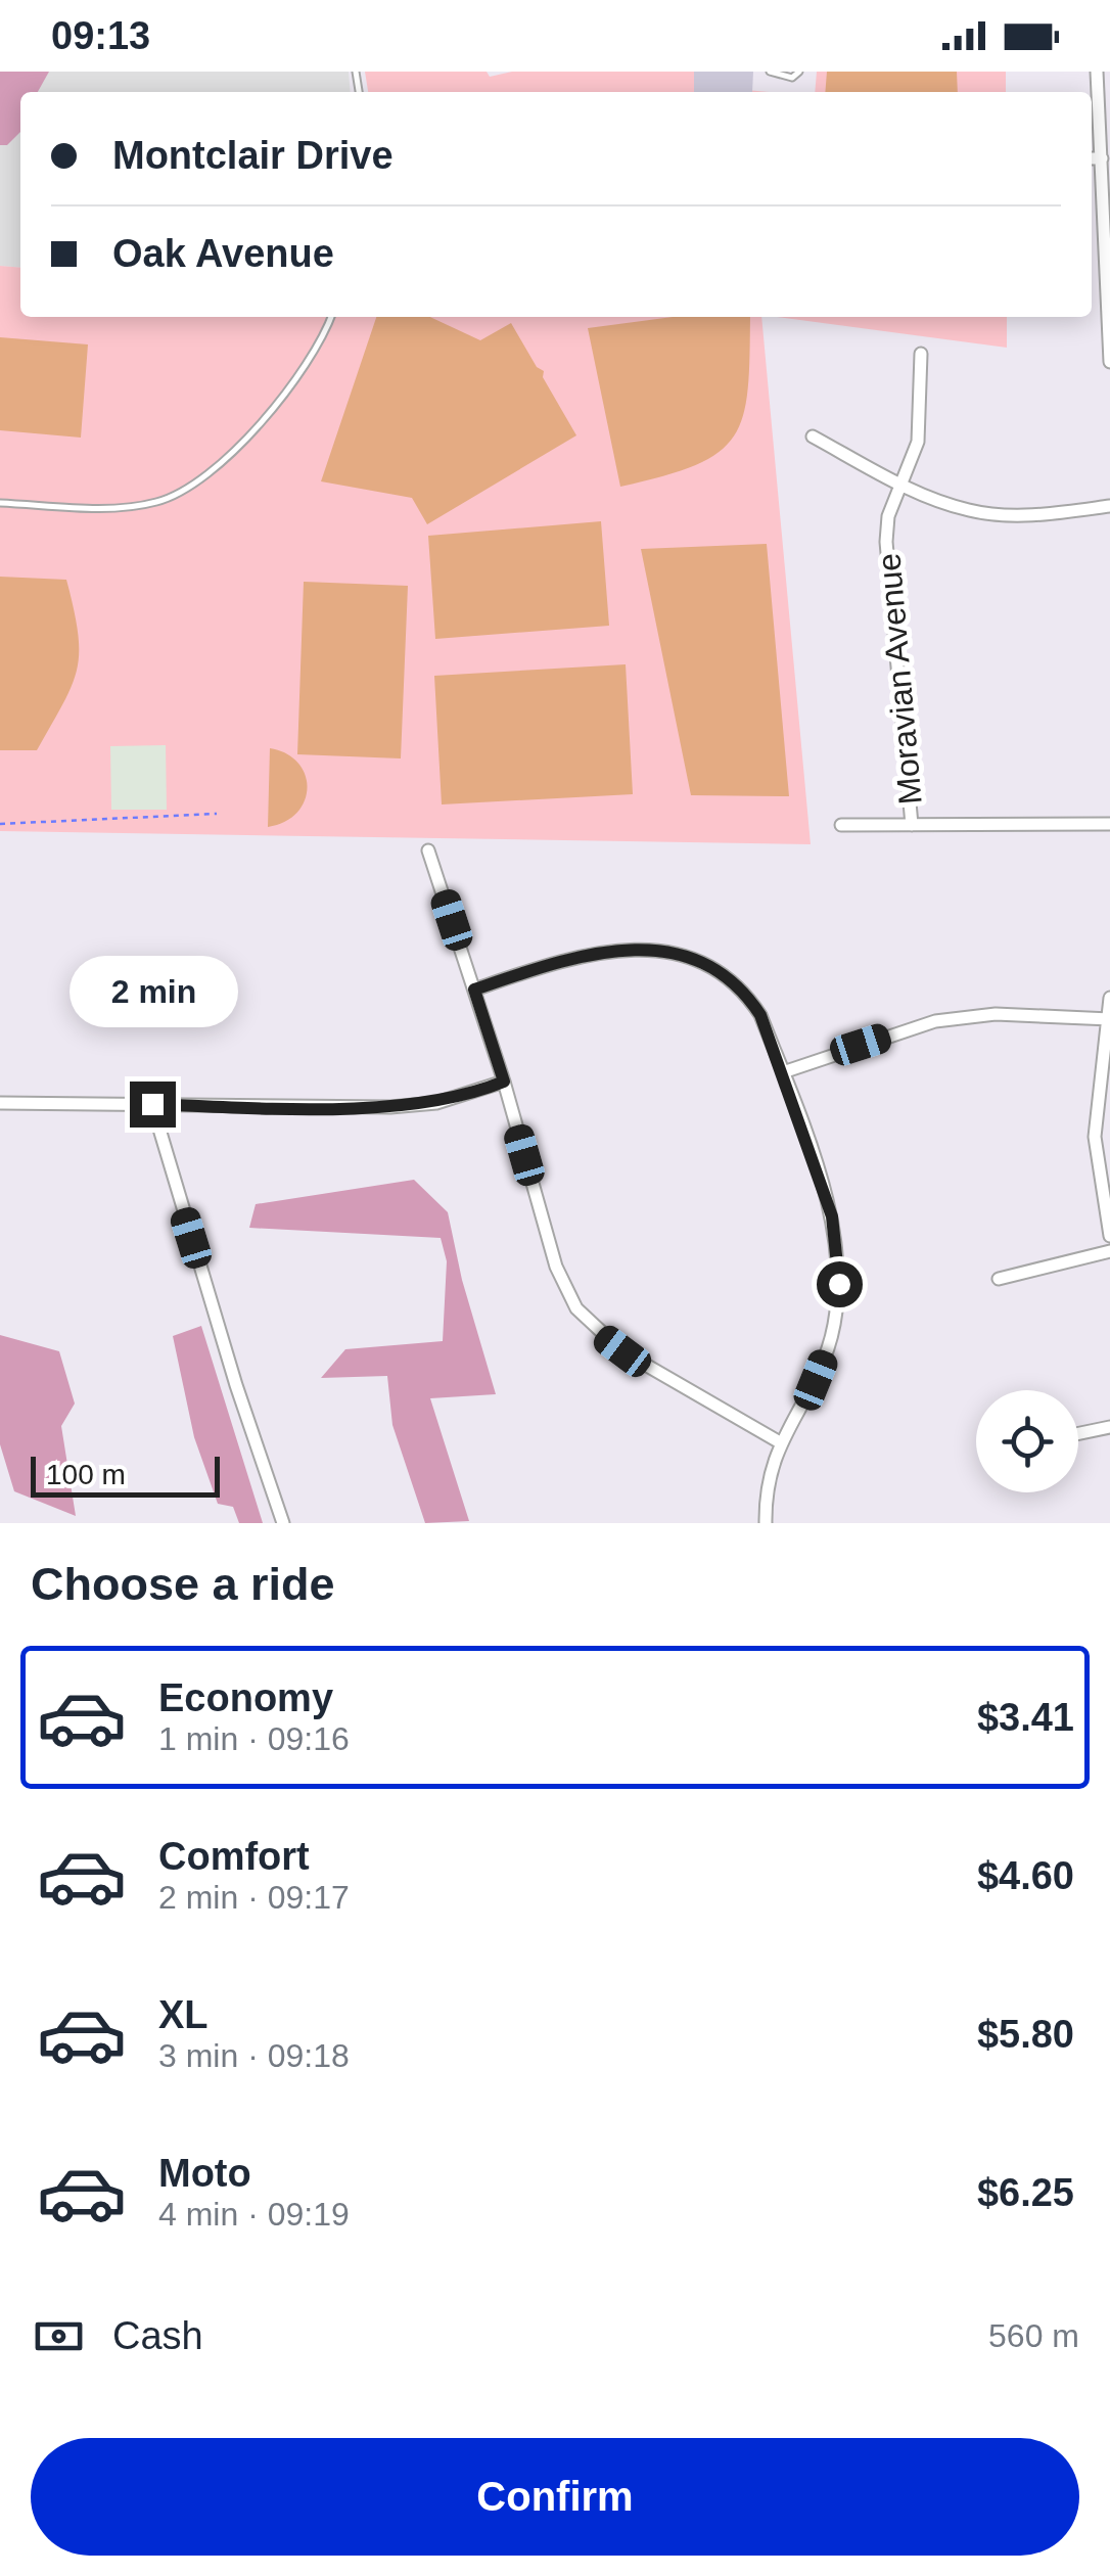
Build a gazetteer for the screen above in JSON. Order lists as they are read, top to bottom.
{
  "streets": {
    "street": ["Moravian Avenue"]
  },
  "scale_bar": "100 m",
  "page": {
    "status": "09:13",
    "banner": ["Montclair Drive", "Oak Avenue"],
    "bubble": "2 min",
    "scale": "100 m",
    "heading": "Choose a ride",
    "list": [
      {
        "name": "Economy",
        "note": "1 min · 09:16",
        "value": "$3.41"
      },
      {
        "name": "Comfort",
        "note": "2 min · 09:17",
        "value": "$4.60"
      },
      {
        "name": "XL",
        "note": "3 min · 09:18",
        "value": "$5.80"
      },
      {
        "name": "Moto",
        "note": "4 min · 09:19",
        "value": "$6.25"
      }
    ],
    "pay": ["Cash", "560 m"],
    "buttons": "Confirm"
  }
}
